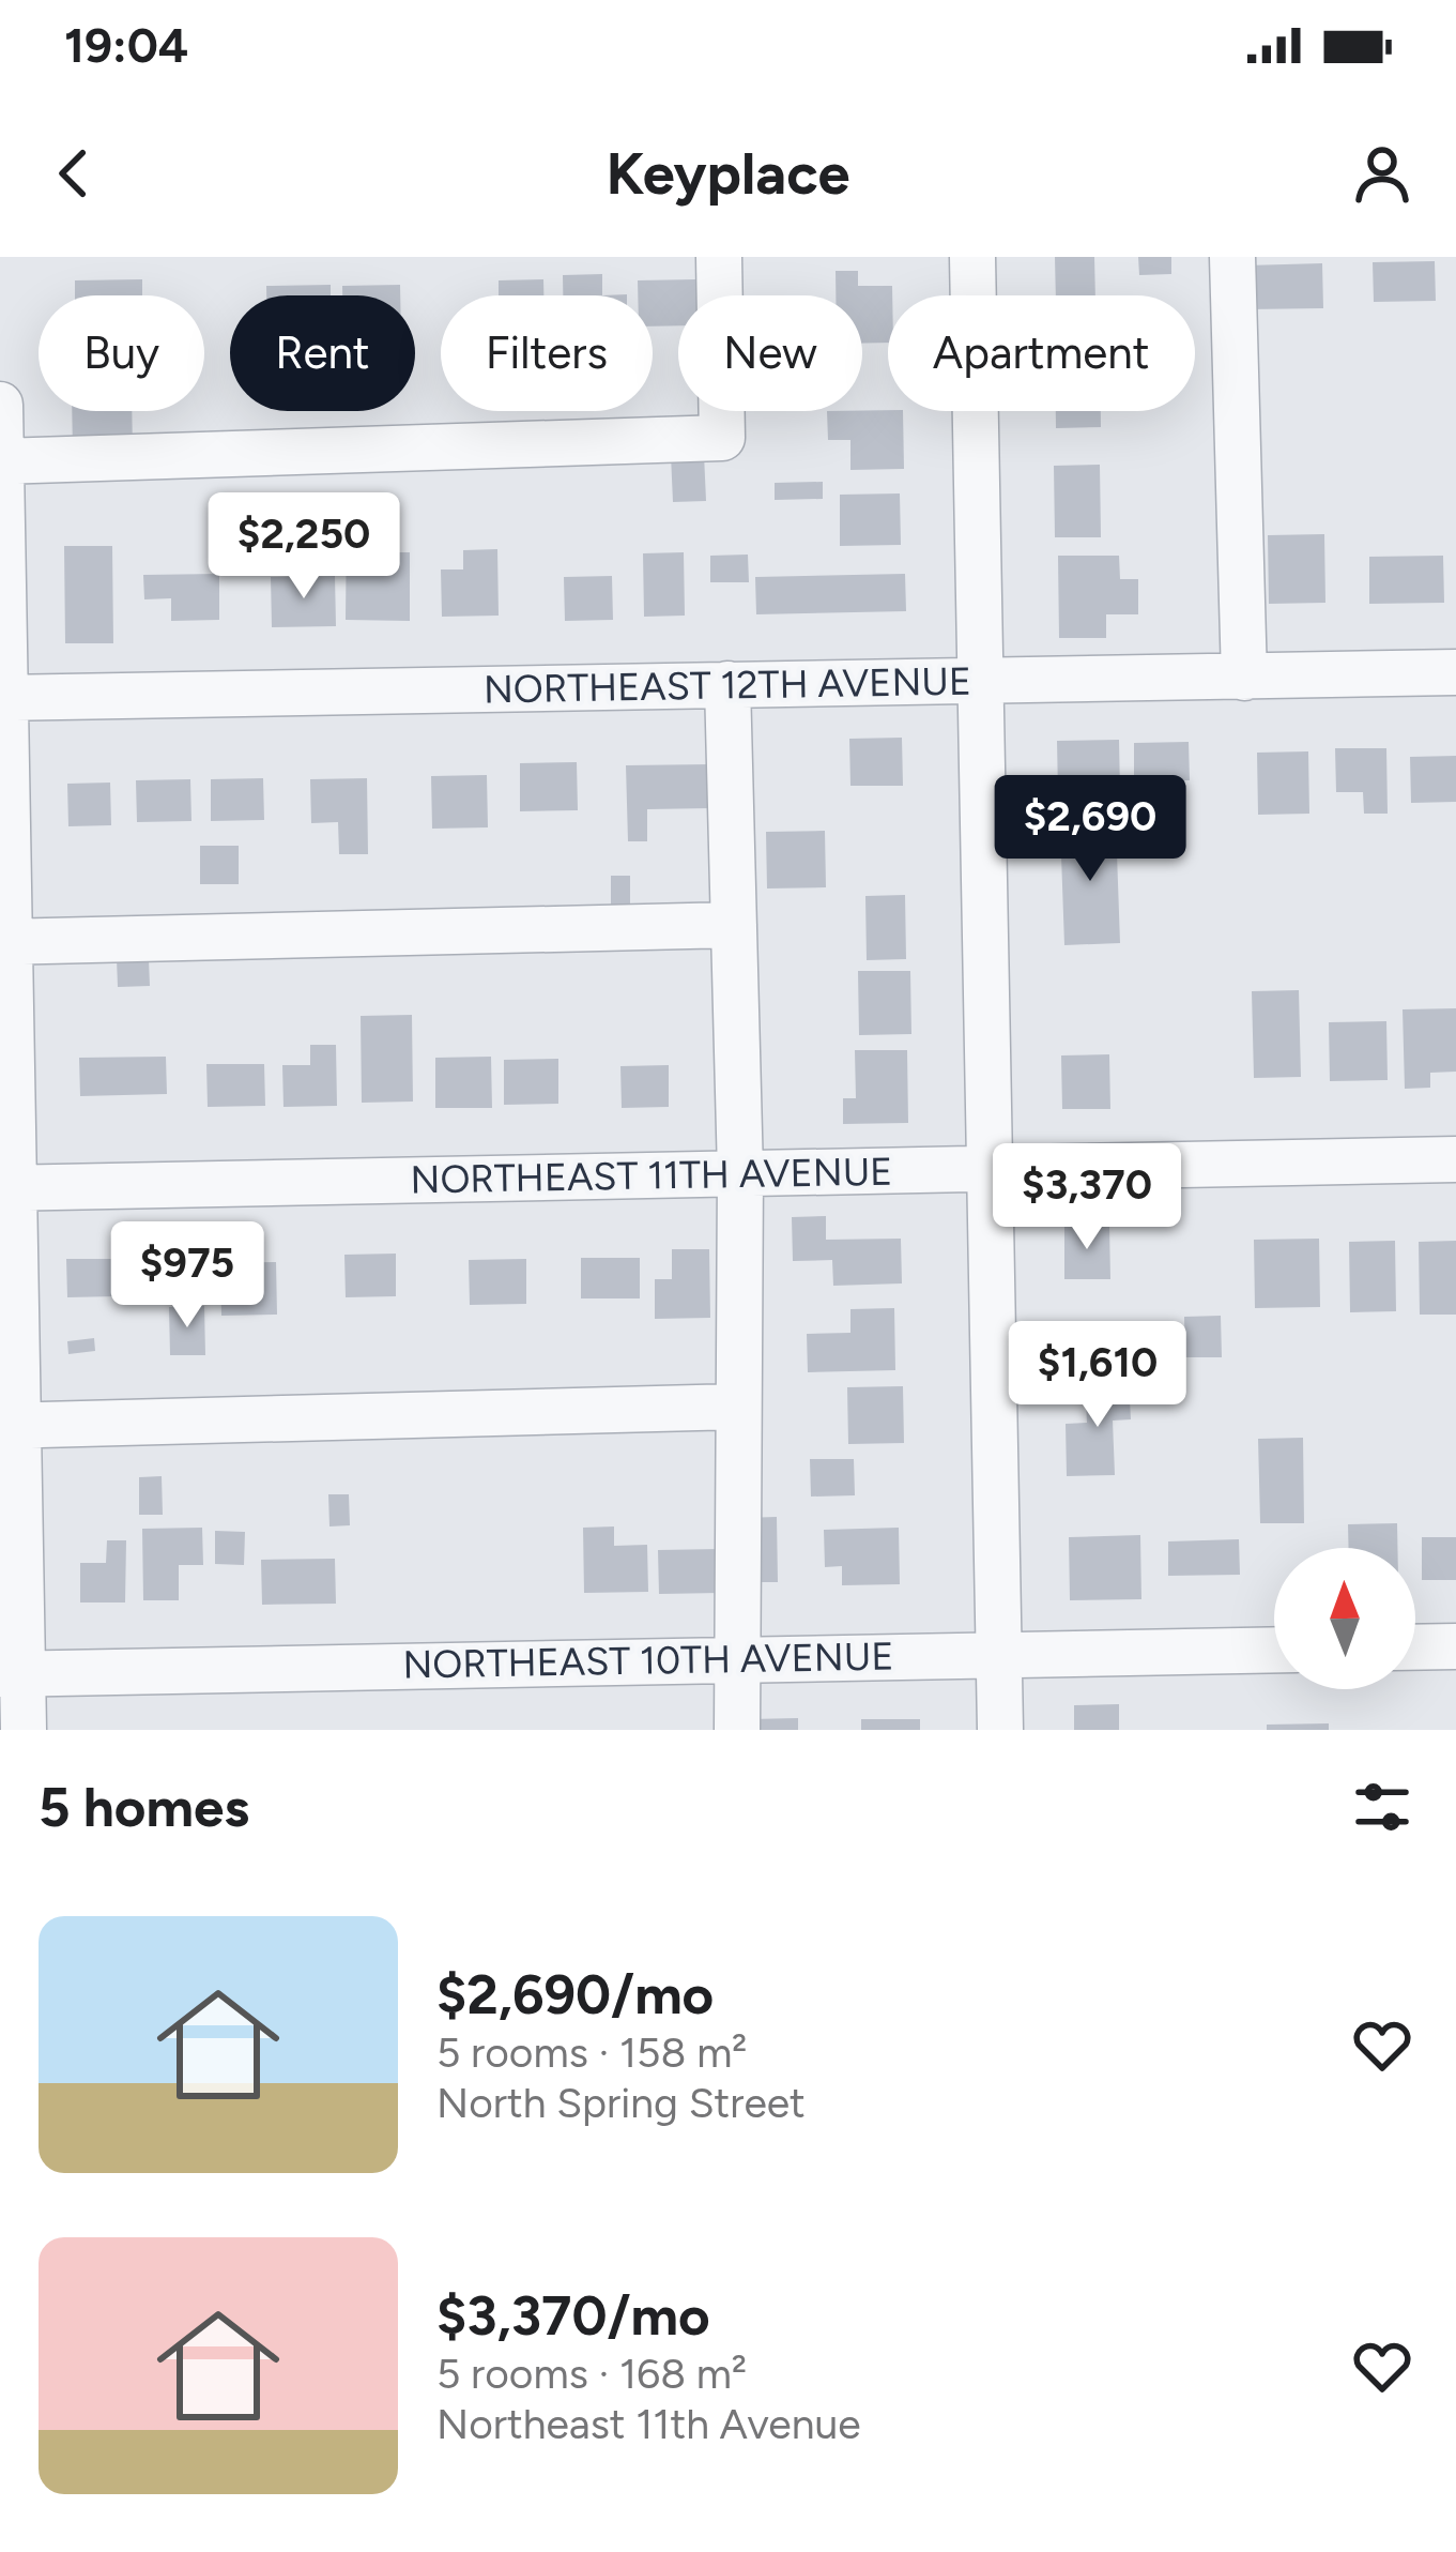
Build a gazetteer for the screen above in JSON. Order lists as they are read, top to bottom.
{
  "streets": {
    "street": ["NORTHEAST 12TH AVENUE", "NORTHEAST 11TH AVENUE", "NORTHEAST 10TH AVENUE"]
  },
  "north": "top",
  "page": {
    "status": "19:04",
    "header": "Keyplace",
    "chip": [
      "Buy",
      "Rent",
      "Filters",
      "New",
      "Apartment"
    ],
    "price": [
      "$2,250",
      "$2,690",
      "$3,370",
      "$975",
      "$1,610"
    ],
    "heading": "5 homes",
    "list": [
      {
        "name": "$2,690/mo",
        "note": "5 rooms · 158 m² · North Spring Street"
      },
      {
        "name": "$3,370/mo",
        "note": "5 rooms · 168 m² · Northeast 11th Avenue"
      }
    ]
  }
}
